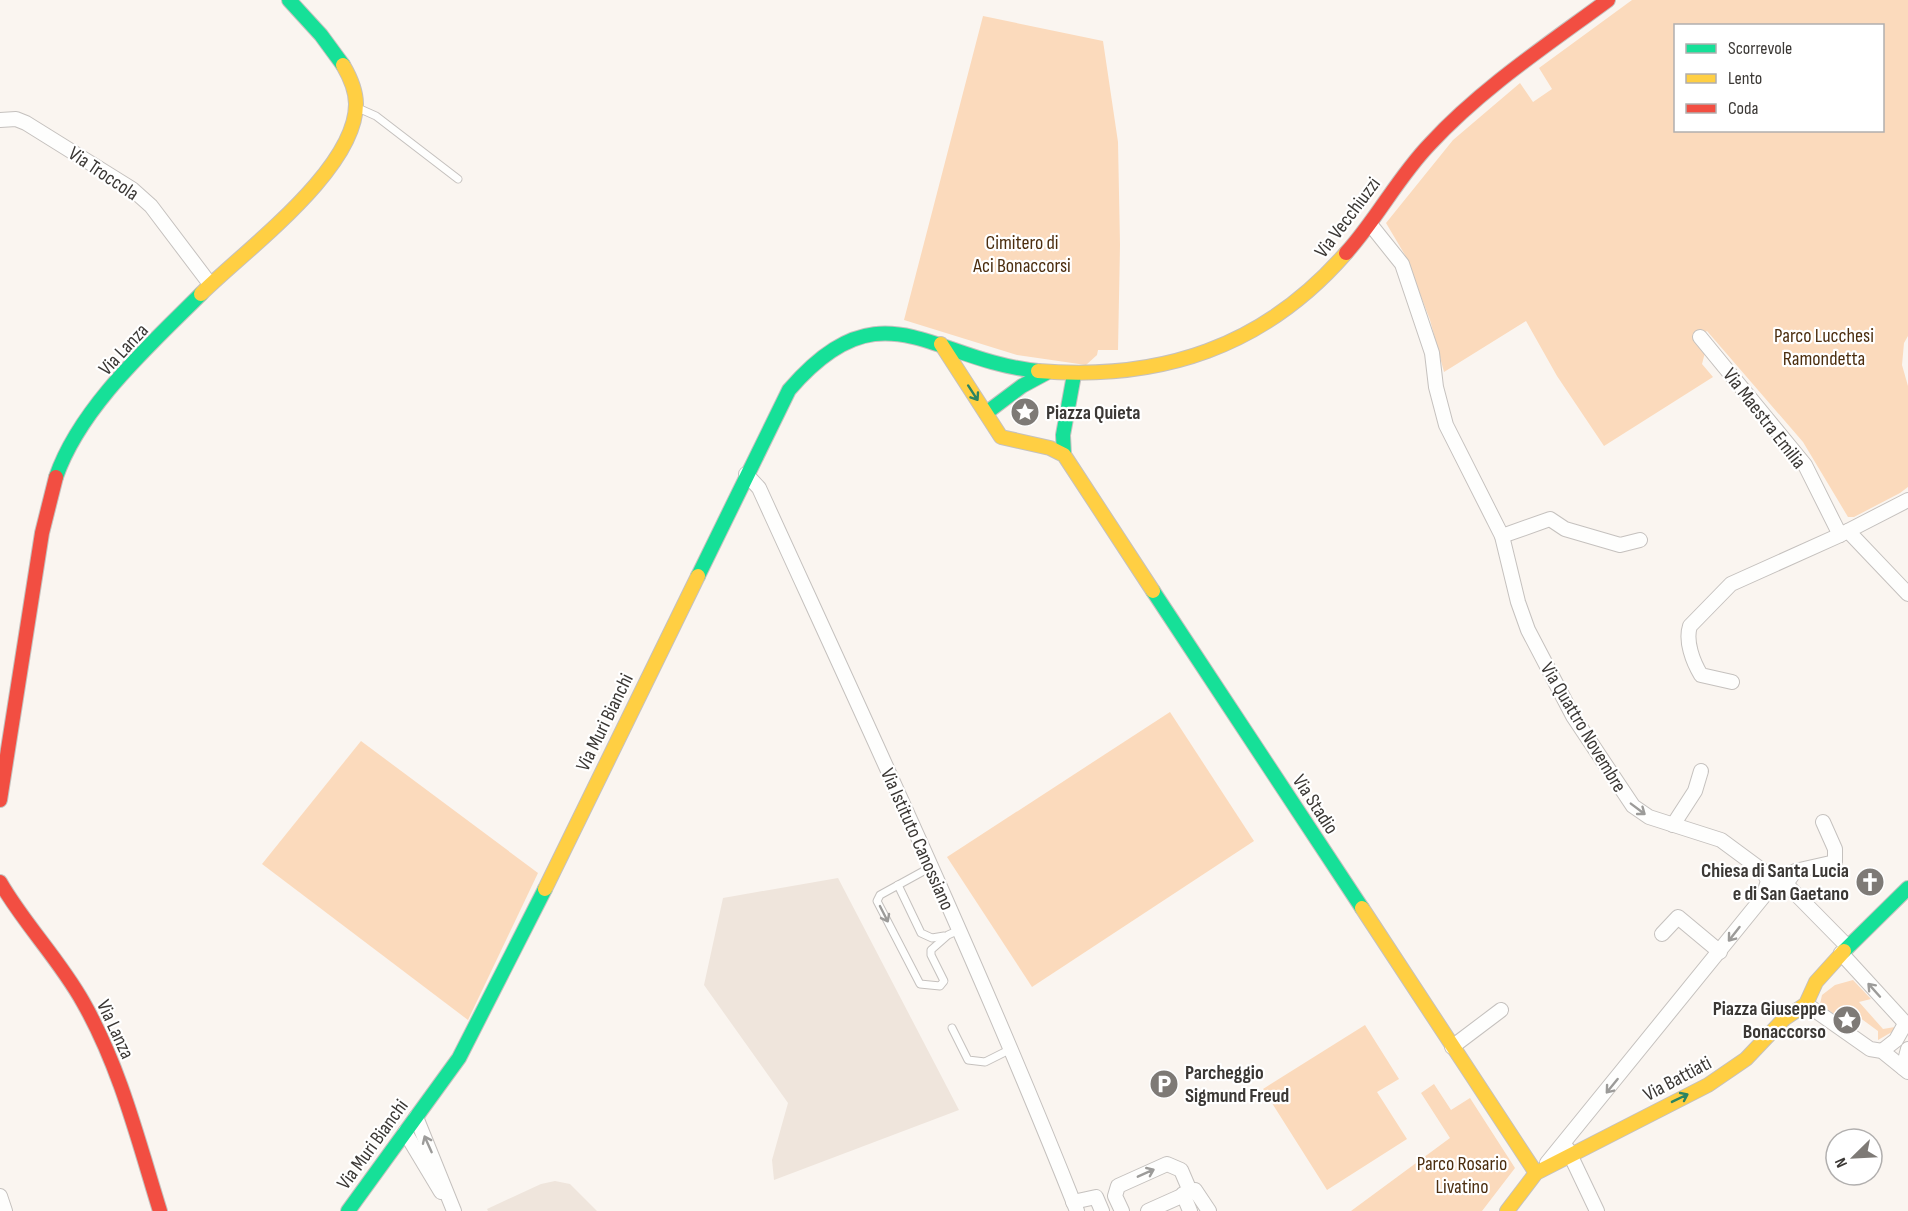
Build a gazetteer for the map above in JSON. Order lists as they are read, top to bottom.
{
  "streets": {
    "main road": [
      "Via Vecchiuzzi",
      "Via Lanza",
      "Via Muri Bianchi",
      "Via Stadio",
      "Via Battiati"
    ],
    "street": [
      "Via Troccola",
      "Via Maestra Emilia",
      "Via Quattro Novembre",
      "Via Istituto Canossiano"
    ]
  },
  "crossings": [
    ["Via Troccola", "Via Lanza"],
    ["Via Vecchiuzzi", "Via Muri Bianchi"],
    ["Via Vecchiuzzi", "Via Quattro Novembre"],
    ["Via Muri Bianchi", "Via Istituto Canossiano"],
    ["Via Stadio", "Via Battiati"]
  ],
  "one_way": ["Via Quattro Novembre", "Via Battiati"],
  "parks": ["Cimitero di Aci Bonaccorsi", "Parco Lucchesi Ramondetta", "Parco Rosario Livatino"],
  "places": {
    "place": ["Piazza Quieta", "Piazza Giuseppe Bonaccorso"],
    "church": ["Chiesa di Santa Lucia e di San Gaetano"],
    "parking": ["Parcheggio Sigmund Freud"]
  },
  "legend": ["Scorrevole", "Lento", "Coda"],
  "north": "bottom left"
}
